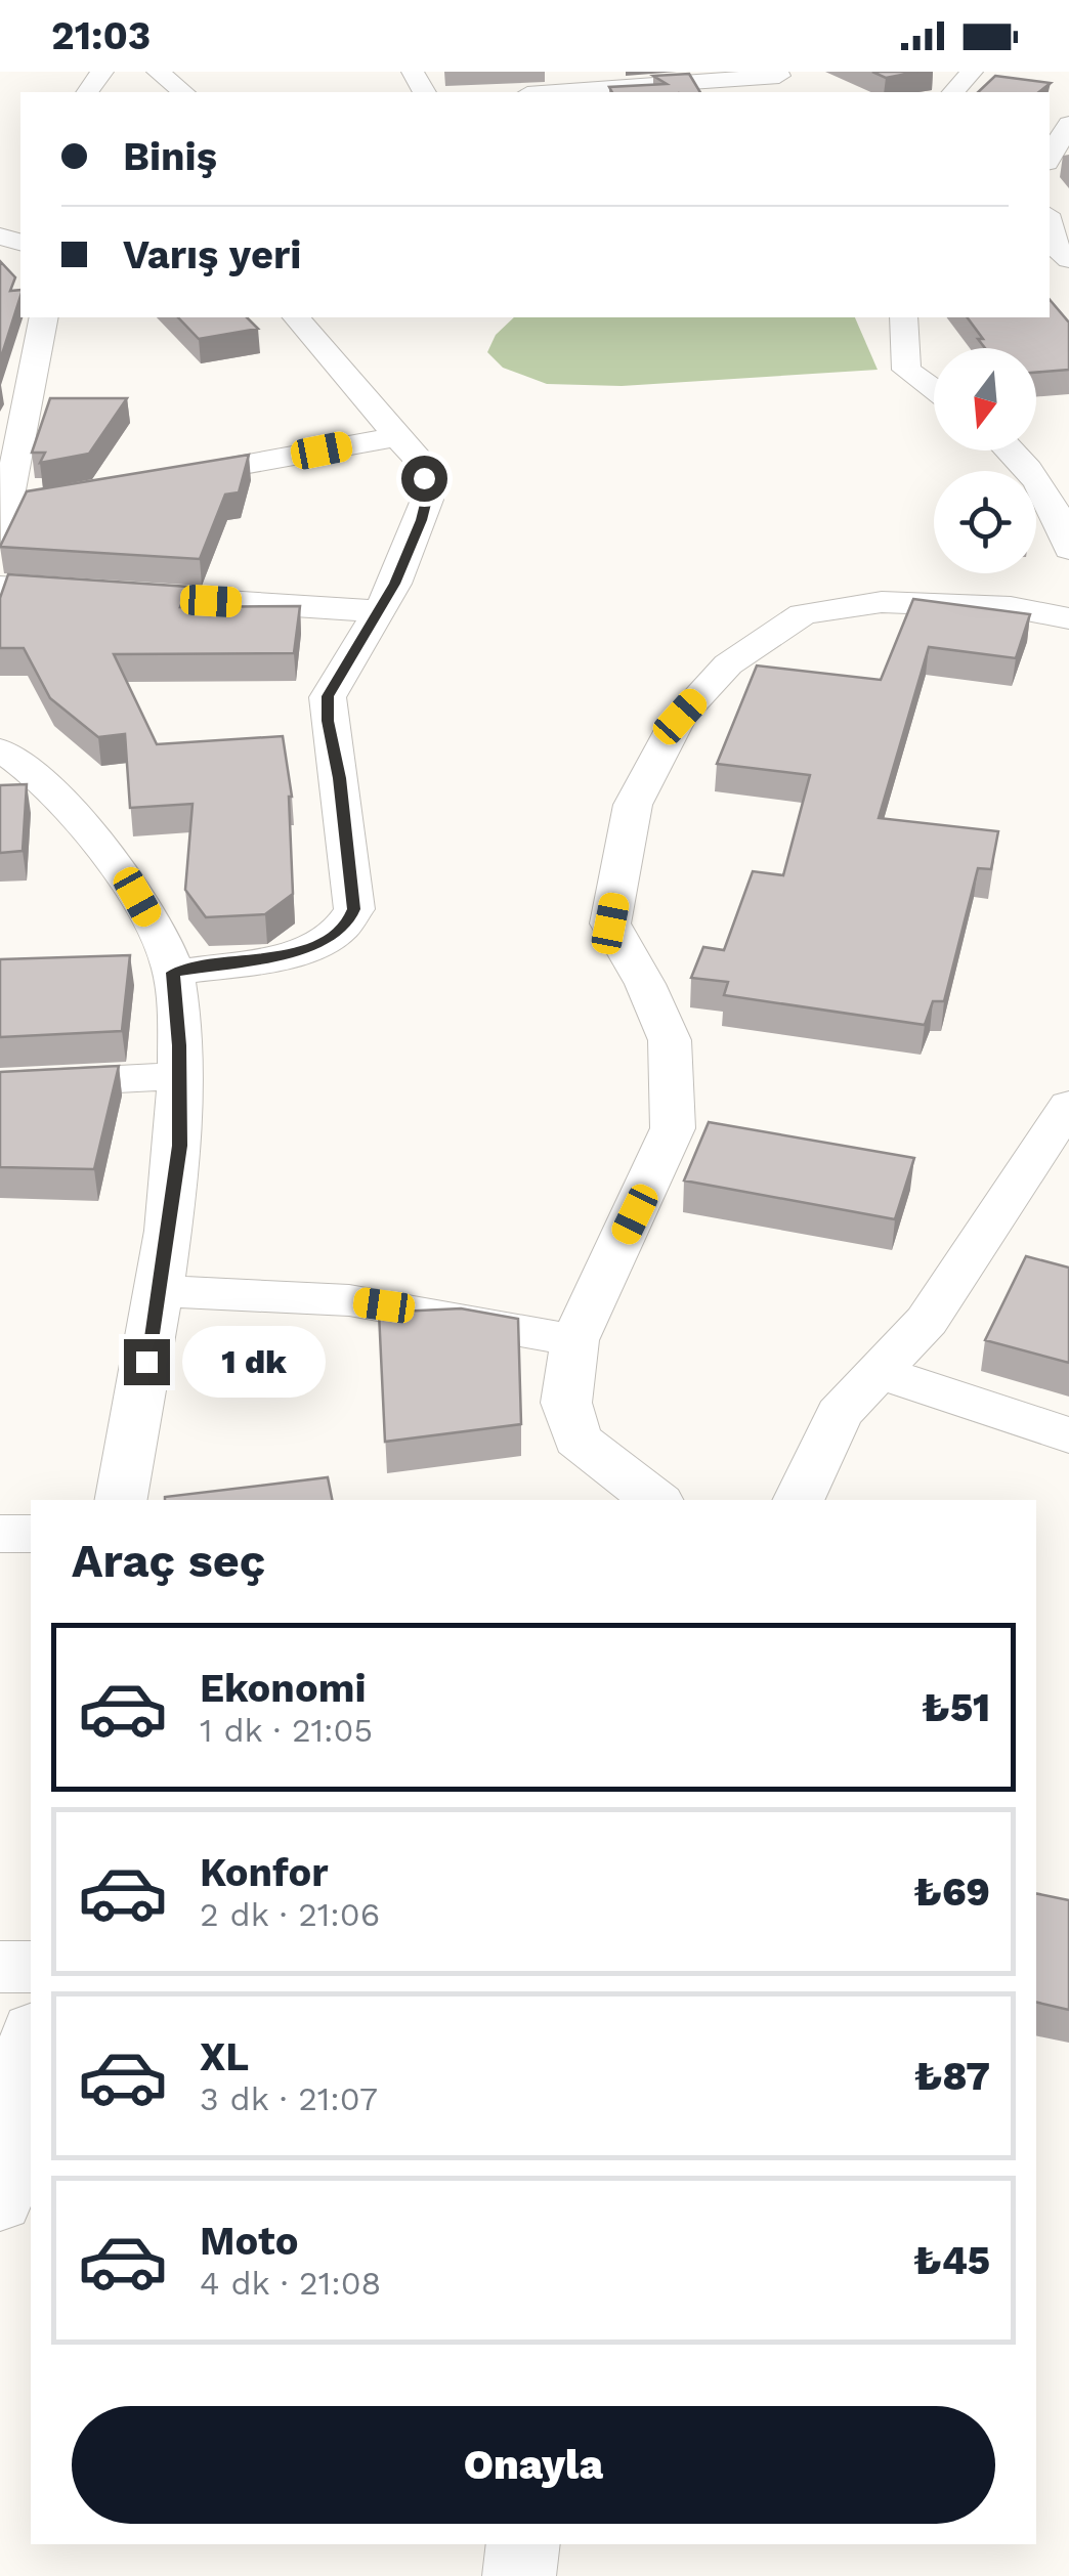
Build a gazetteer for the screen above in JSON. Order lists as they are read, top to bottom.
{
  "north": "bottom",
  "page": {
    "status": "21:03",
    "banner": ["Biniş", "Varış yeri"],
    "bubble": "1 dk",
    "heading": "Araç seç",
    "list": [
      {
        "name": "Ekonomi",
        "note": "1 dk · 21:05",
        "value": "₺51"
      },
      {
        "name": "Konfor",
        "note": "2 dk · 21:06",
        "value": "₺69"
      },
      {
        "name": "XL",
        "note": "3 dk · 21:07",
        "value": "₺87"
      },
      {
        "name": "Moto",
        "note": "4 dk · 21:08",
        "value": "₺45"
      }
    ],
    "buttons": "Onayla"
  }
}
